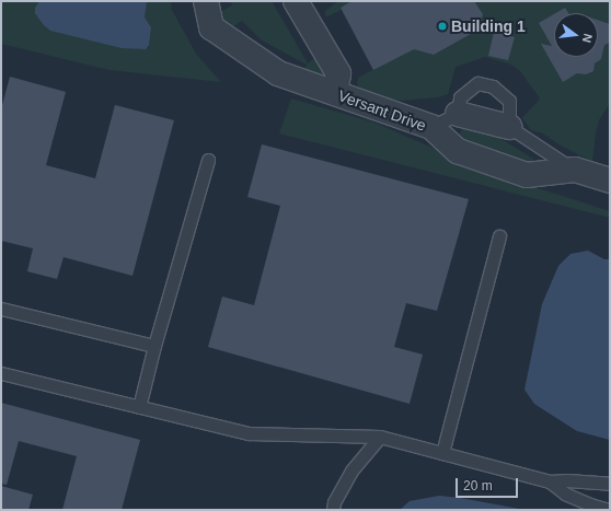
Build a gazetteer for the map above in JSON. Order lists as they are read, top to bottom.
{
  "streets": {
    "street": ["Versant Drive"]
  },
  "places": ["Building 1"],
  "scale_bar": "20 m",
  "north": "right"
}
